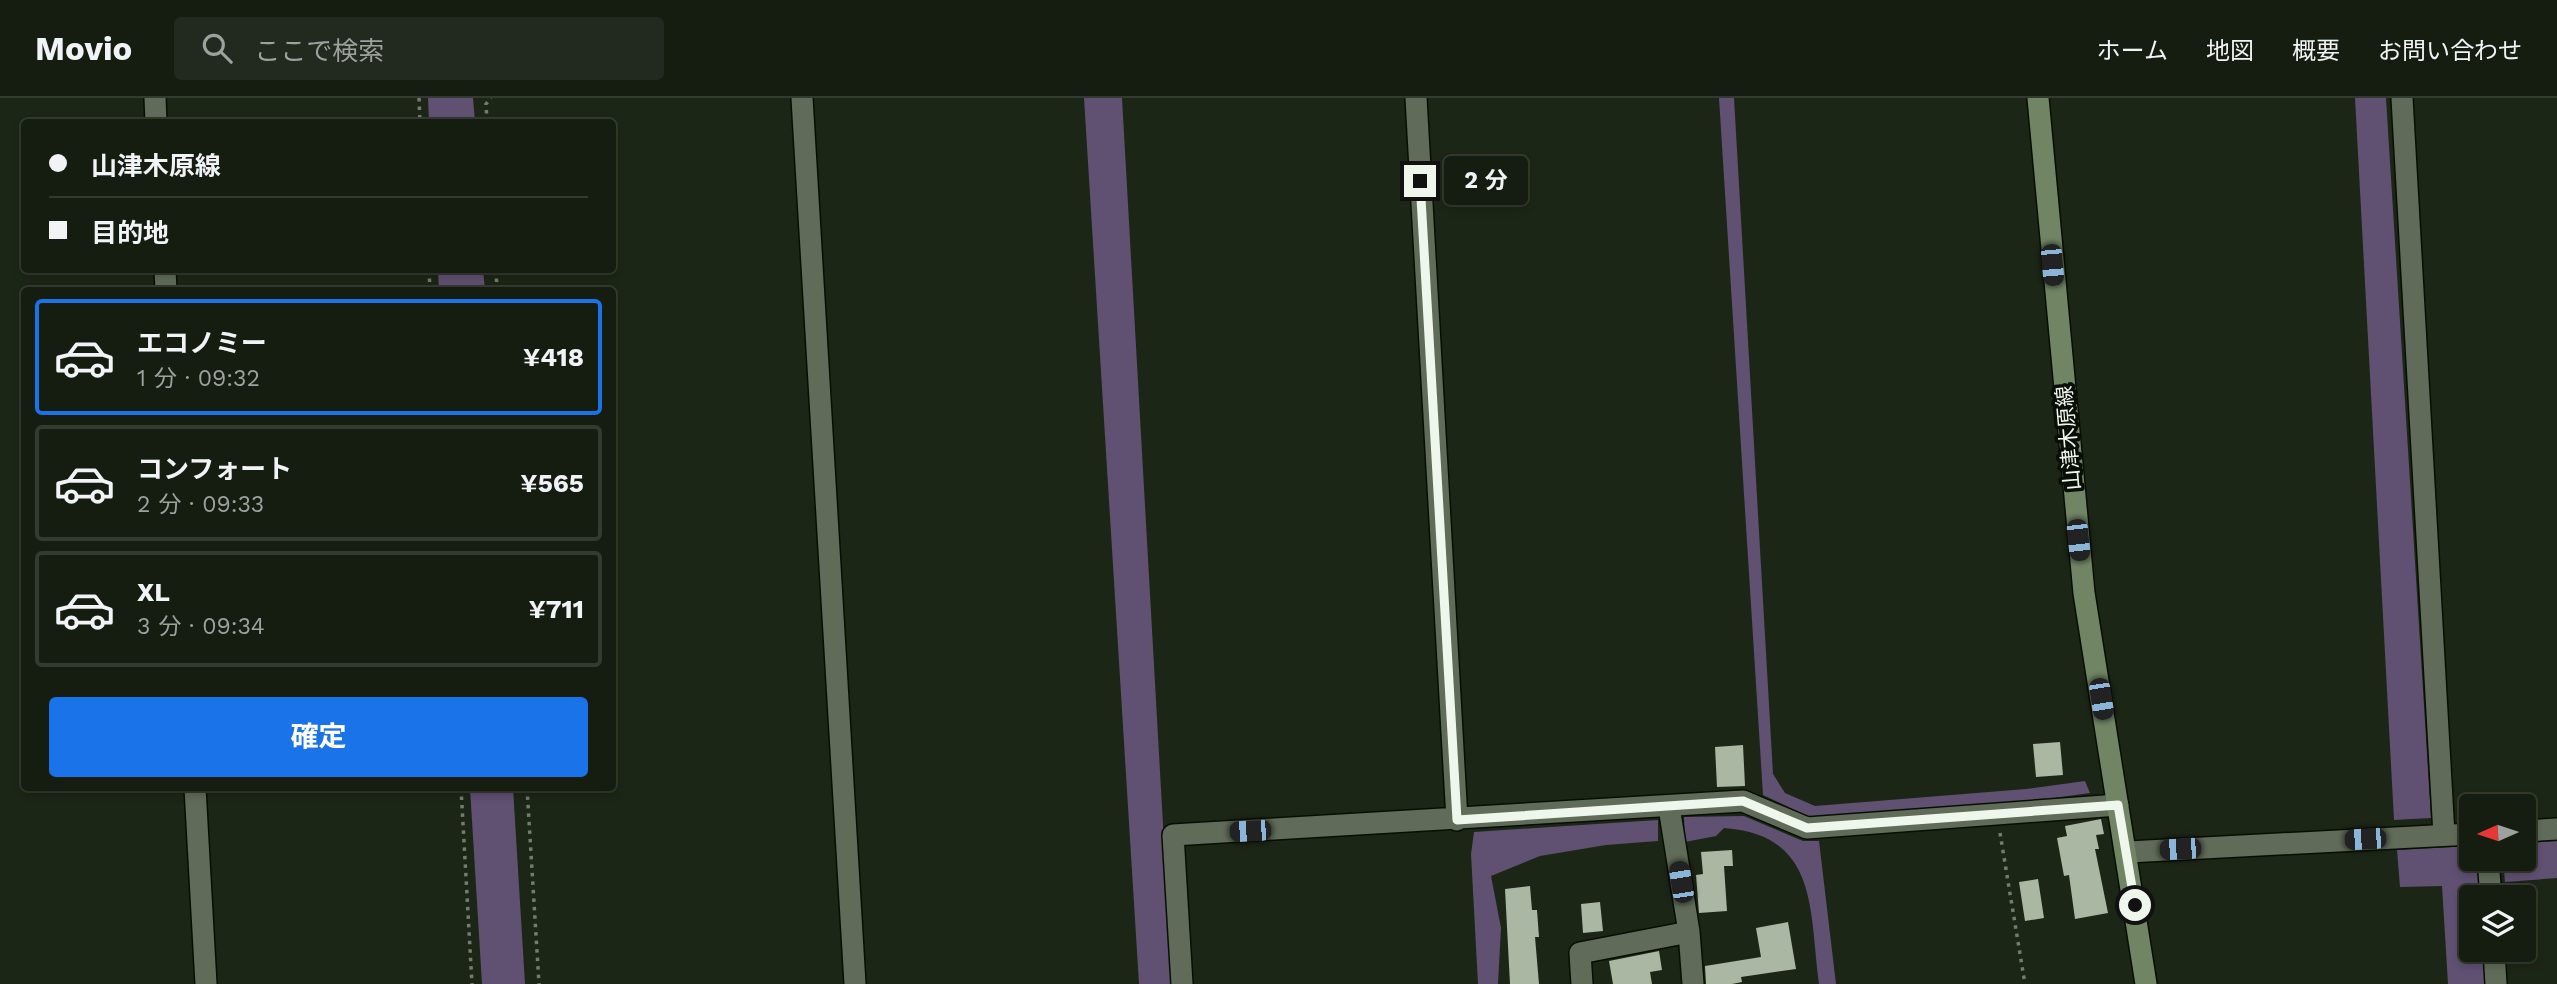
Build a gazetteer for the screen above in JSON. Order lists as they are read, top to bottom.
{
  "streets": {
    "street": ["山津木原線"]
  },
  "north": "left",
  "page": {
    "header": "Movio",
    "search": "ここで検索",
    "nav": [
      "ホーム",
      "地図",
      "概要",
      "お問い合わせ"
    ],
    "banner": ["山津木原線", "目的地"],
    "bubble": "2 分",
    "list": [
      {
        "name": "エコノミー",
        "note": "1 分 · 09:32",
        "value": "¥418"
      },
      {
        "name": "コンフォート",
        "note": "2 分 · 09:33",
        "value": "¥565"
      },
      {
        "name": "XL",
        "note": "3 分 · 09:34",
        "value": "¥711"
      }
    ],
    "buttons": "確定"
  }
}
